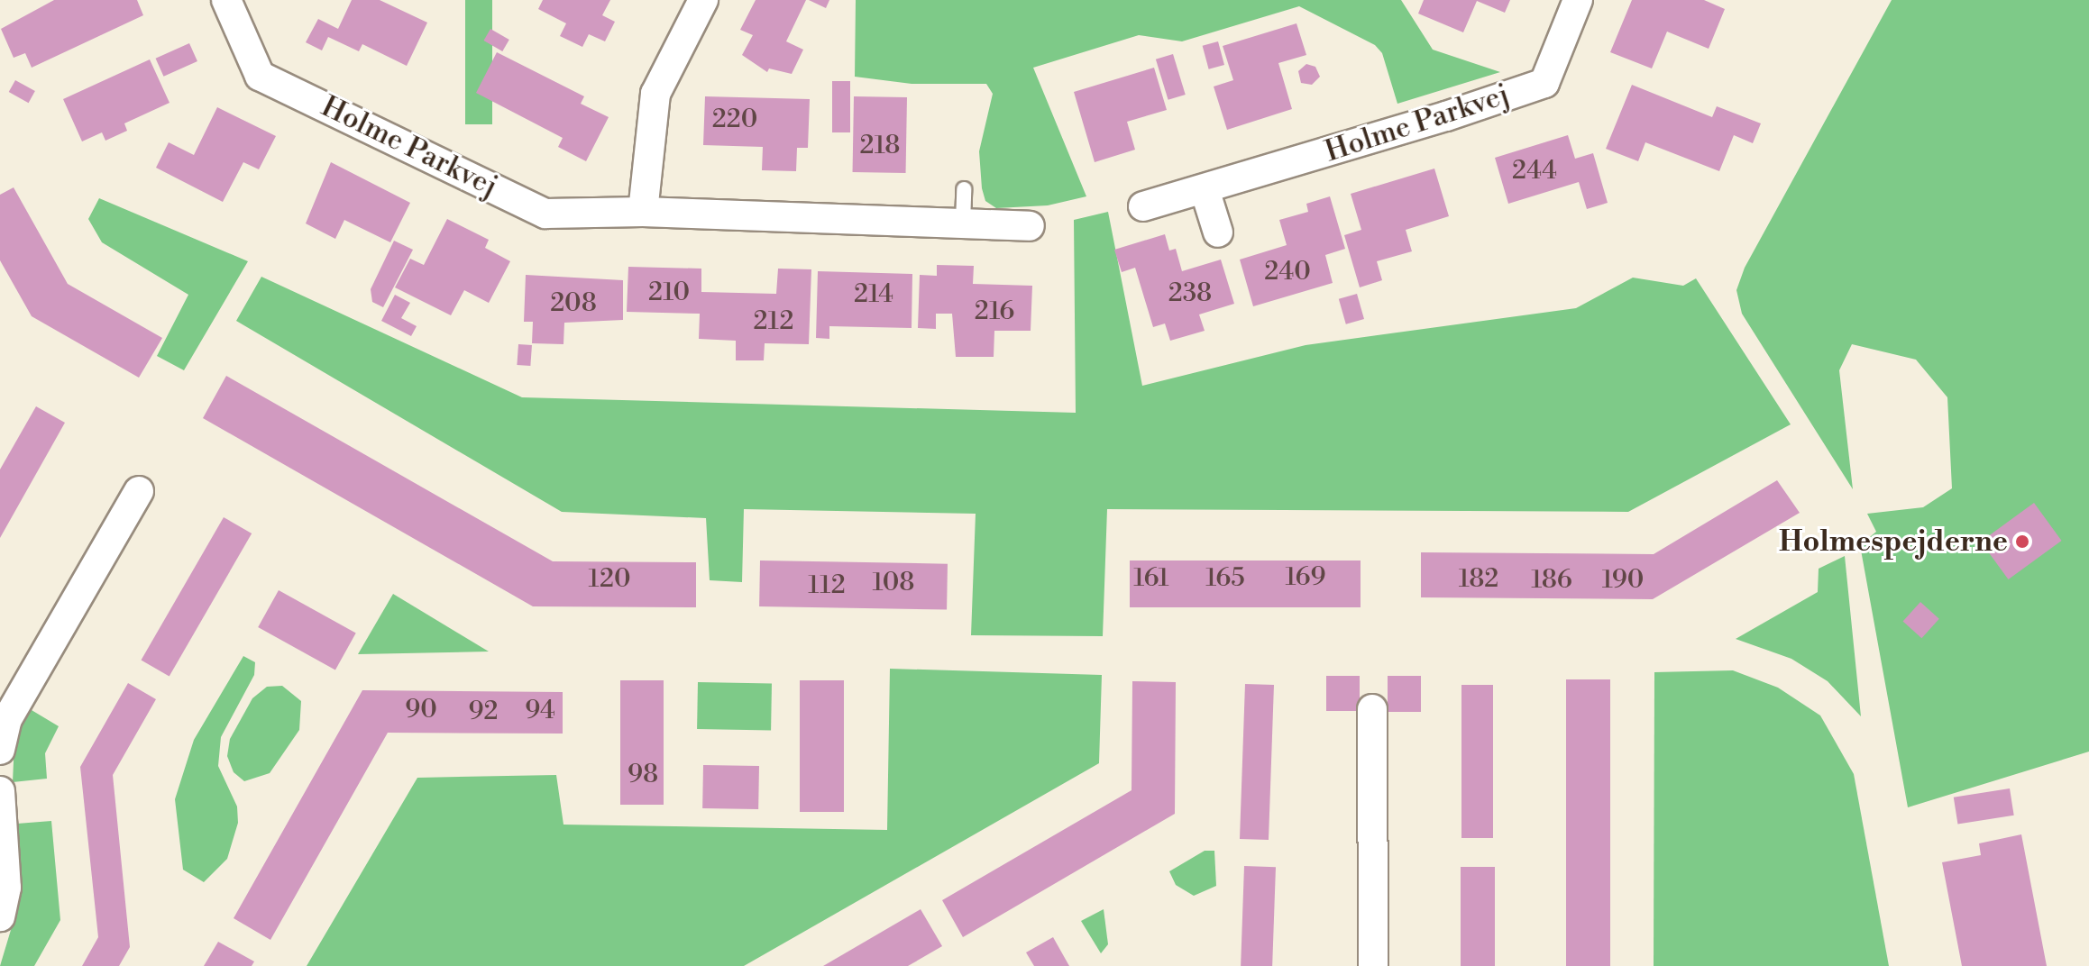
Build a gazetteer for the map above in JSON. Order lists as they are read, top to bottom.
{
  "streets": {
    "street": ["Holme Parkvej"]
  },
  "places": ["Holmespejderne"],
  "house_numbers": [
    "220",
    "218",
    "244",
    "240",
    "210",
    "238",
    "214",
    "208",
    "216",
    "212",
    "169",
    "161",
    "165",
    "120",
    "182",
    "186",
    "190",
    "108",
    "112",
    "90",
    "94",
    "92",
    "98"
  ]
}
